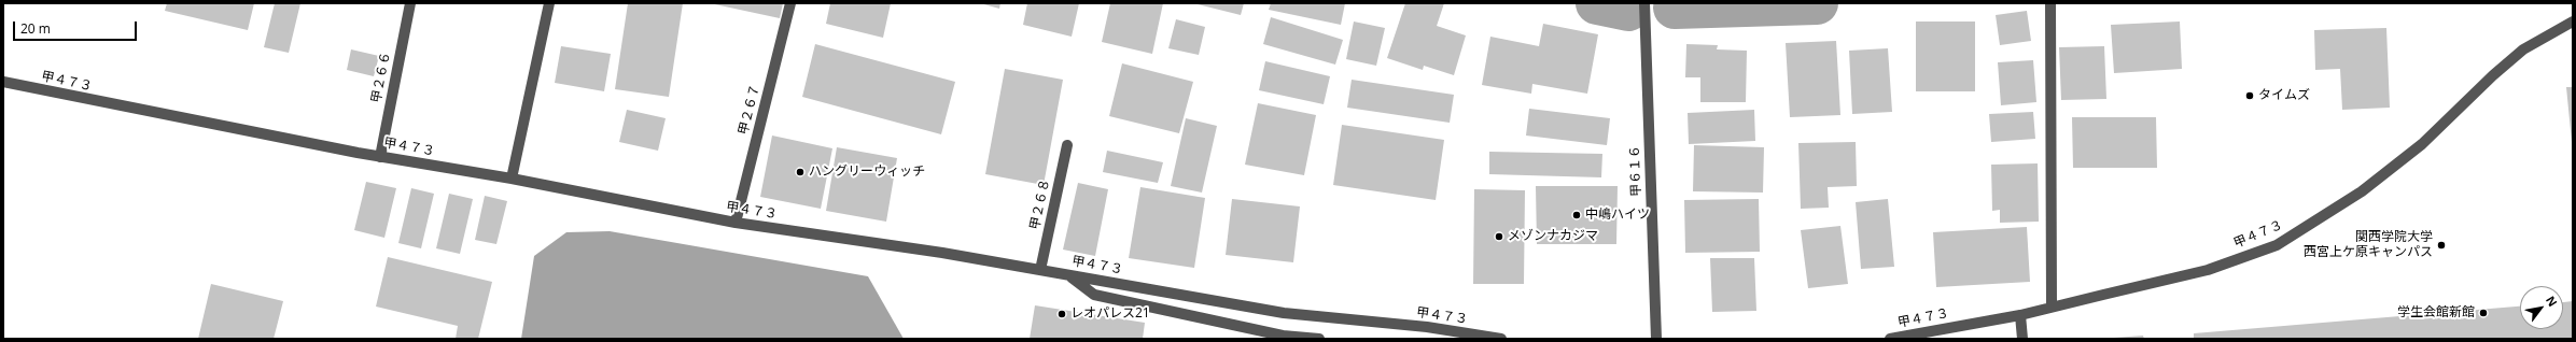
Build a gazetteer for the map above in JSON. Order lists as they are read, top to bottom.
{
  "streets": {
    "street": [
      "甲２６６",
      "甲４７３",
      "甲２６７",
      "甲６１６",
      "甲２６８"
    ]
  },
  "crossings": [
    ["甲２６６", "甲４７３"],
    ["甲４７３", "甲２６７"],
    ["甲４７３", "甲２６８"]
  ],
  "places": [
    "タイムズ",
    "ハングリーウィッチ",
    "中嶋ハイツ",
    "メゾンナカジマ",
    "関西学院大学 西宮上ケ原キャンパス",
    "学生会館新館",
    "レオパレス21"
  ],
  "scale_bar": "20 m",
  "north": "top right"
}
